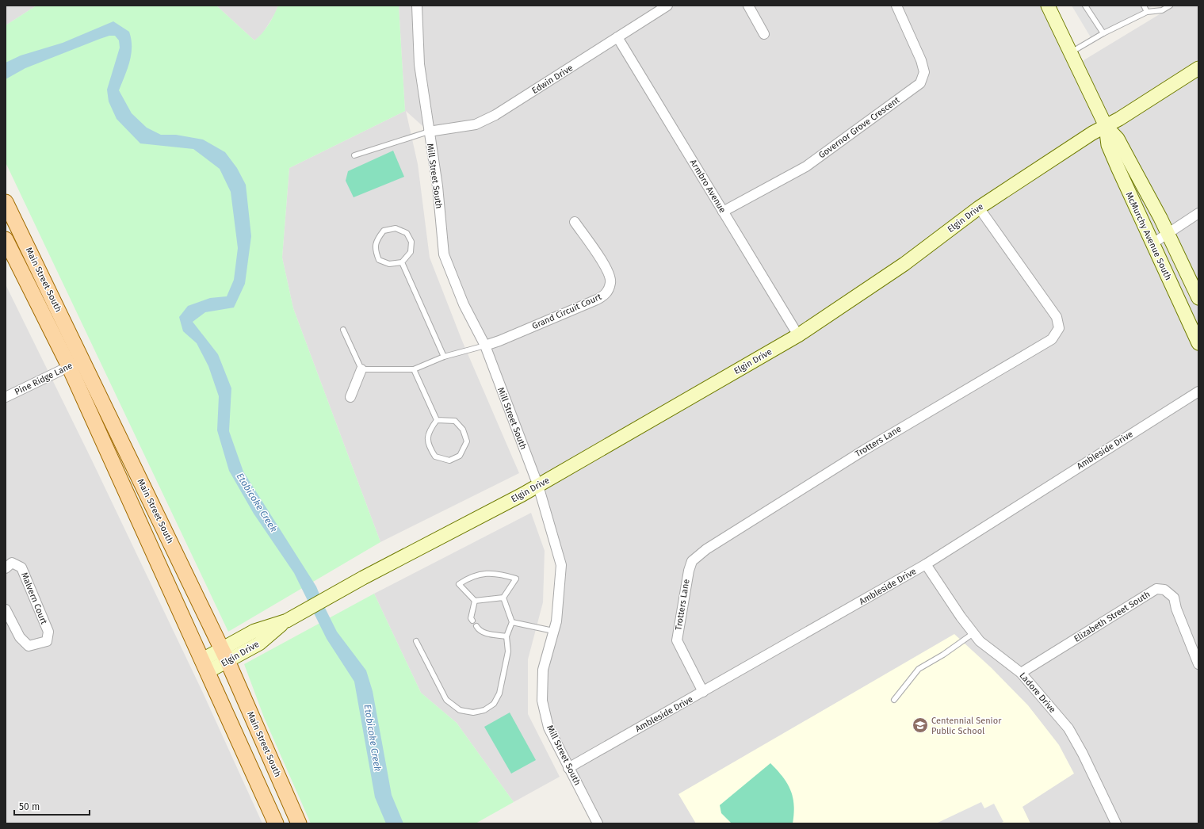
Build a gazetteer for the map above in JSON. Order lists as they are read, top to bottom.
{
  "streets": {
    "main road": ["Main Street South"],
    "street": [
      "Edwin Drive",
      "Governor Grove Crescent",
      "Mill Street South",
      "Armbro Avenue",
      "Elgin Drive",
      "McMurchy Avenue South",
      "Grand Circuit Court",
      "Pine Ridge Lane",
      "Trotters Lane",
      "Ambleside Drive",
      "Malvern Court",
      "Elizabeth Street South",
      "Ladore Drive"
    ]
  },
  "crossings": [
    ["Edwin Drive", "Mill Street South"],
    ["Edwin Drive", "Armbro Avenue"],
    ["Governor Grove Crescent", "Armbro Avenue"],
    ["Mill Street South", "Elgin Drive"],
    ["Mill Street South", "Grand Circuit Court"],
    ["Mill Street South", "Ambleside Drive"],
    ["Armbro Avenue", "Elgin Drive"],
    ["Elgin Drive", "McMurchy Avenue South"],
    ["Elgin Drive", "Main Street South"],
    ["Elgin Drive", "Trotters Lane"],
    ["Main Street South", "Pine Ridge Lane"],
    ["Trotters Lane", "Ambleside Drive"],
    ["Ambleside Drive", "Ladore Drive"],
    ["Elizabeth Street South", "Ladore Drive"]
  ],
  "water": ["Etobicoke Creek"],
  "places": {
    "school or university": ["Centennial Senior Public School"]
  },
  "scale_bar": "50 m"
}
